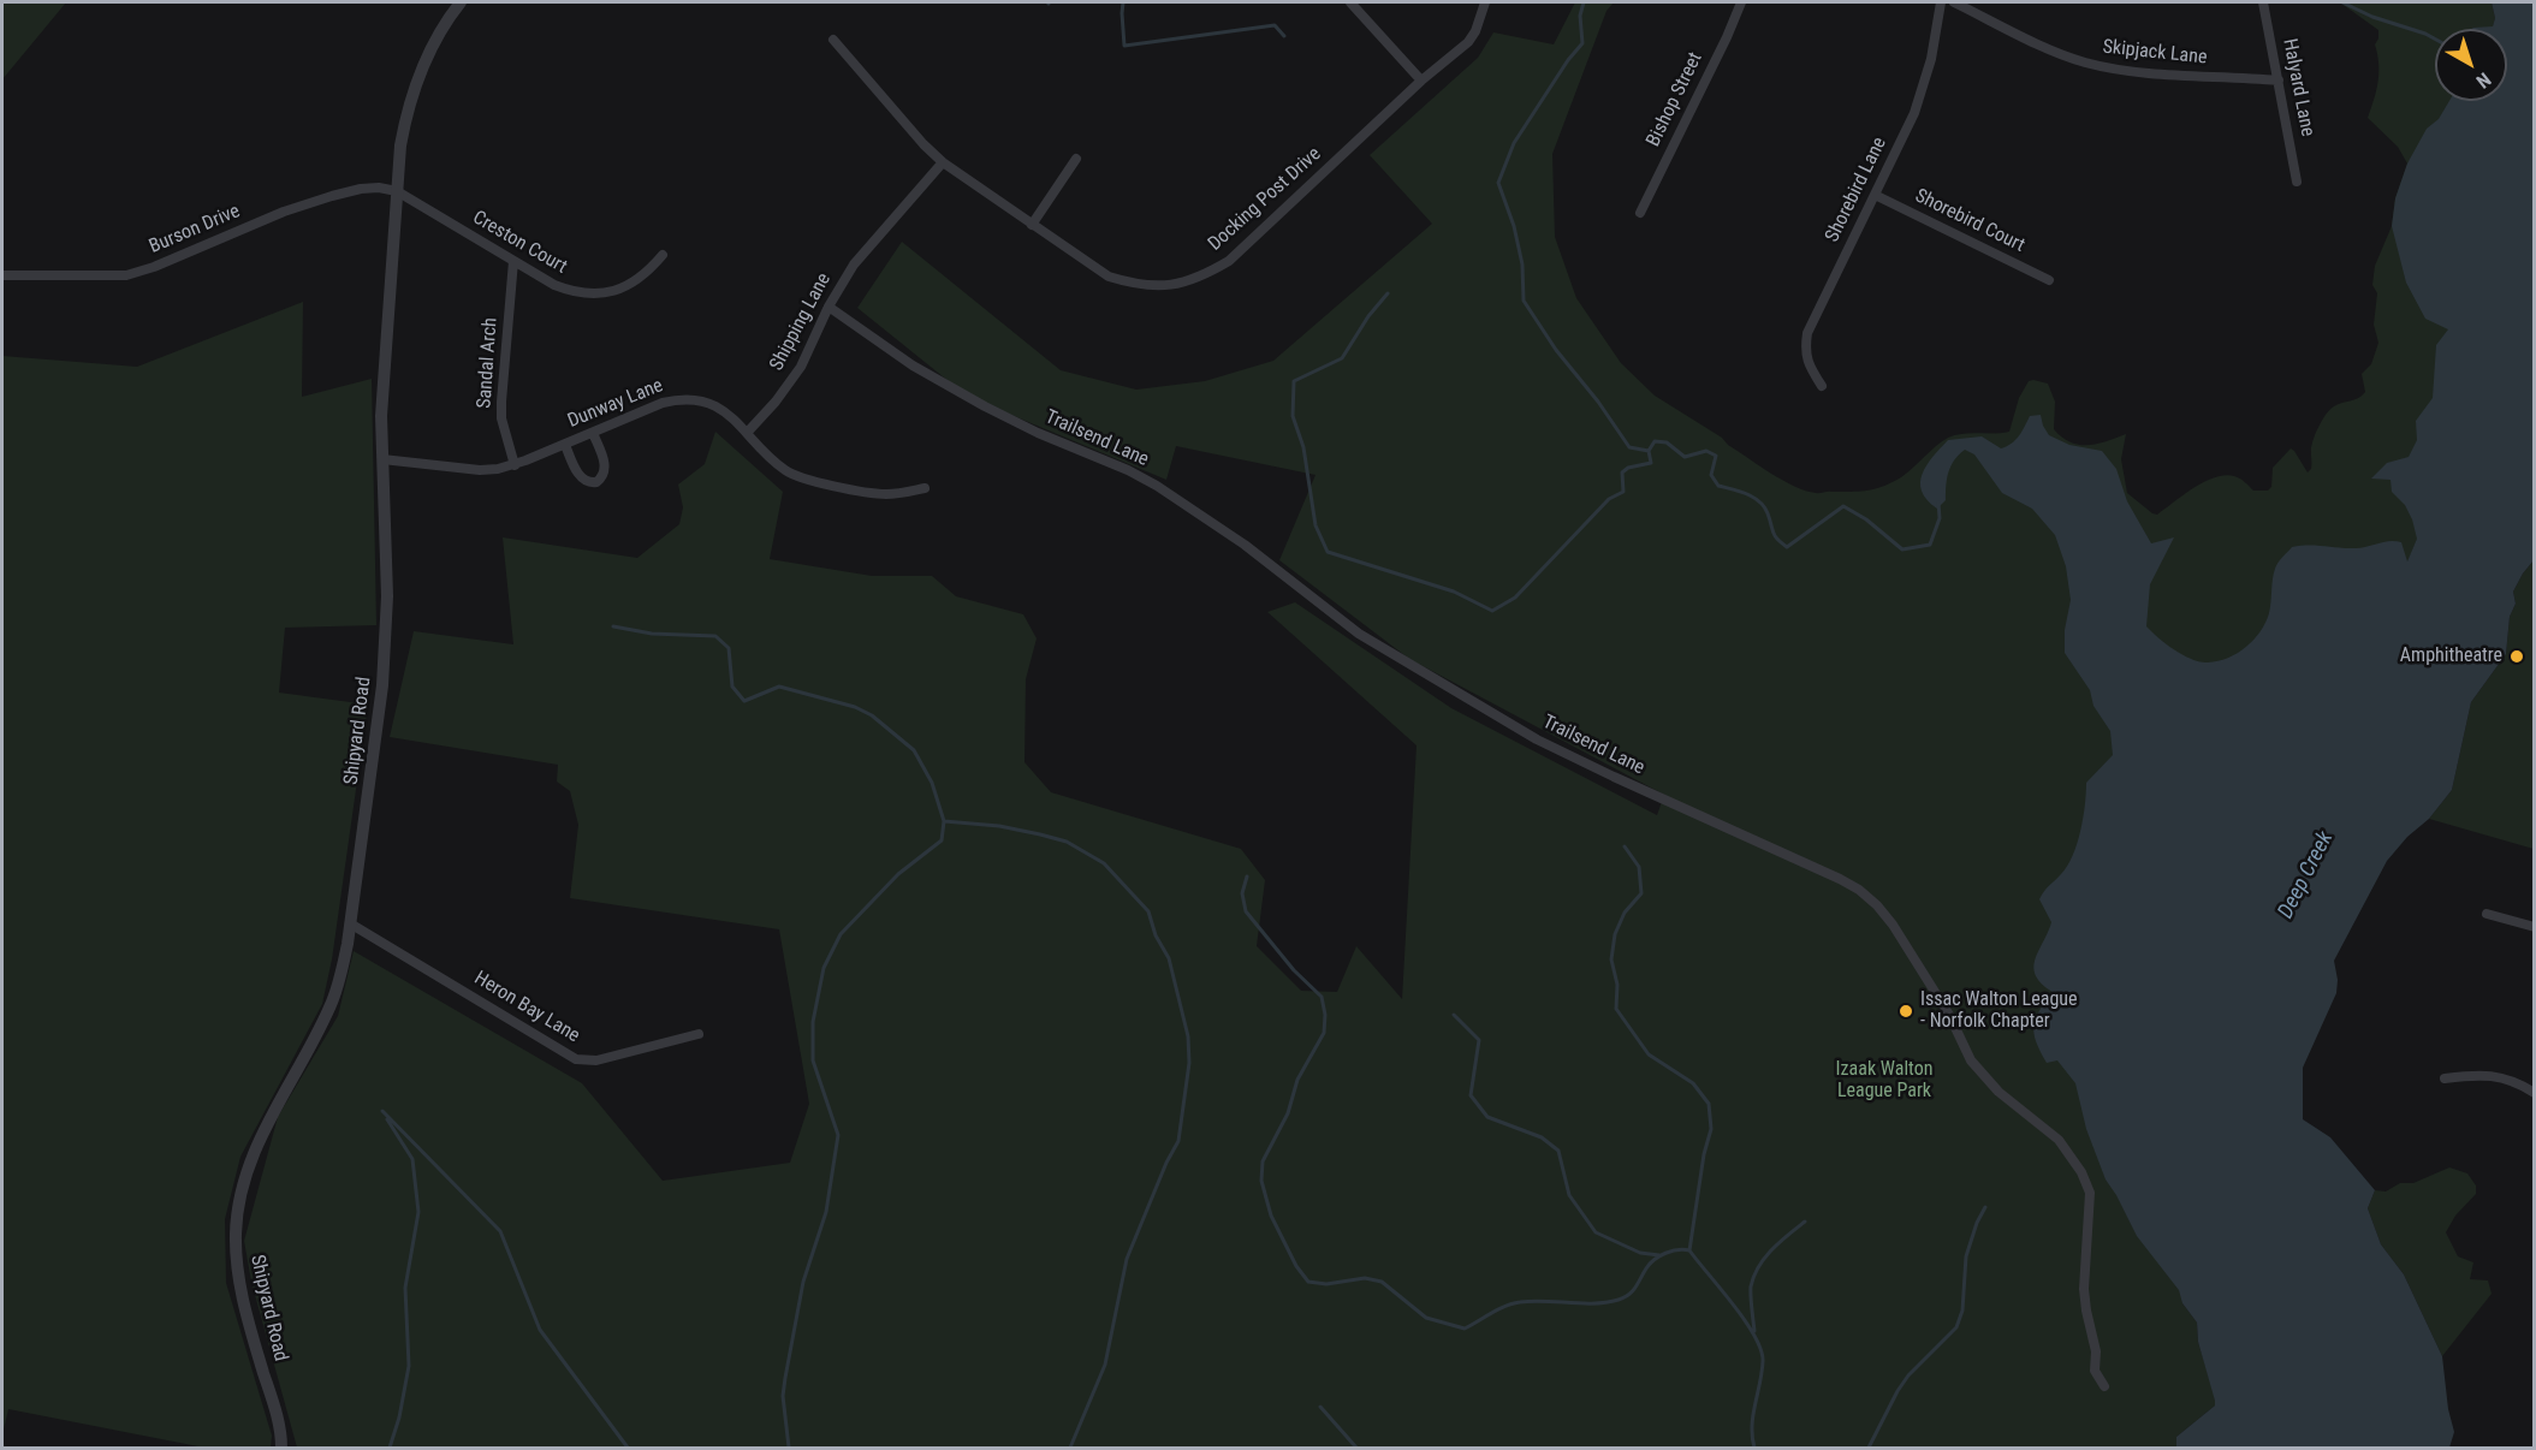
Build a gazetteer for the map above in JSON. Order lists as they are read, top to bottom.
{
  "streets": {
    "street": [
      "Skipjack Lane",
      "Halyard Lane",
      "Bishop Street",
      "Shorebird Lane",
      "Docking Post Drive",
      "Shorebird Court",
      "Burson Drive",
      "Creston Court",
      "Shipping Lane",
      "Sandal Arch",
      "Dunway Lane",
      "Trailsend Lane",
      "Shipyard Road",
      "Heron Bay Lane"
    ]
  },
  "crossings": [
    ["Skipjack Lane", "Halyard Lane"],
    ["Shorebird Lane", "Shorebird Court"],
    ["Docking Post Drive", "Shipping Lane"],
    ["Burson Drive", "Creston Court"],
    ["Burson Drive", "Shipyard Road"],
    ["Creston Court", "Sandal Arch"],
    ["Creston Court", "Shipyard Road"],
    ["Shipping Lane", "Dunway Lane"],
    ["Shipping Lane", "Trailsend Lane"],
    ["Sandal Arch", "Dunway Lane"],
    ["Dunway Lane", "Shipyard Road"],
    ["Shipyard Road", "Heron Bay Lane"]
  ],
  "water": ["Deep Creek"],
  "parks": ["Izaak Walton League Park"],
  "places": ["Amphitheatre", "Issac Walton League - Norfolk Chapter"],
  "north": "bottom right"
}
